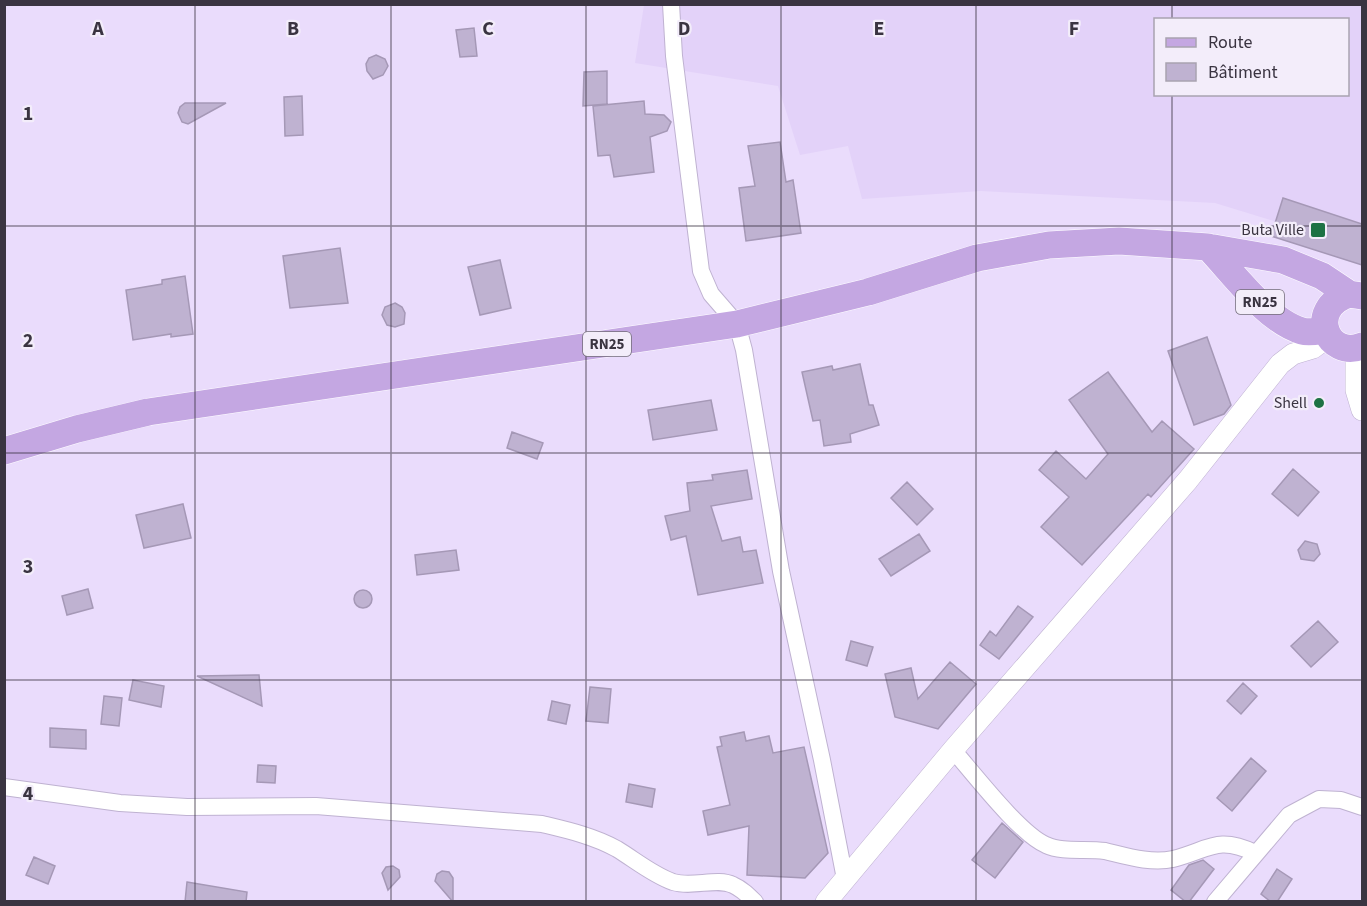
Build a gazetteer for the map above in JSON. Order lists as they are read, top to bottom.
{
  "streets": {
    "main road": ["RN25"]
  },
  "places": {
    "transit": ["Buta Ville"],
    "other": ["Shell"]
  },
  "legend": ["Route", "Bâtiment"],
  "grid": {
    "columns": [
      "A",
      "B",
      "C",
      "D",
      "E",
      "F"
    ],
    "rows": [
      "1",
      "2",
      "3",
      "4"
    ]
  }
}
